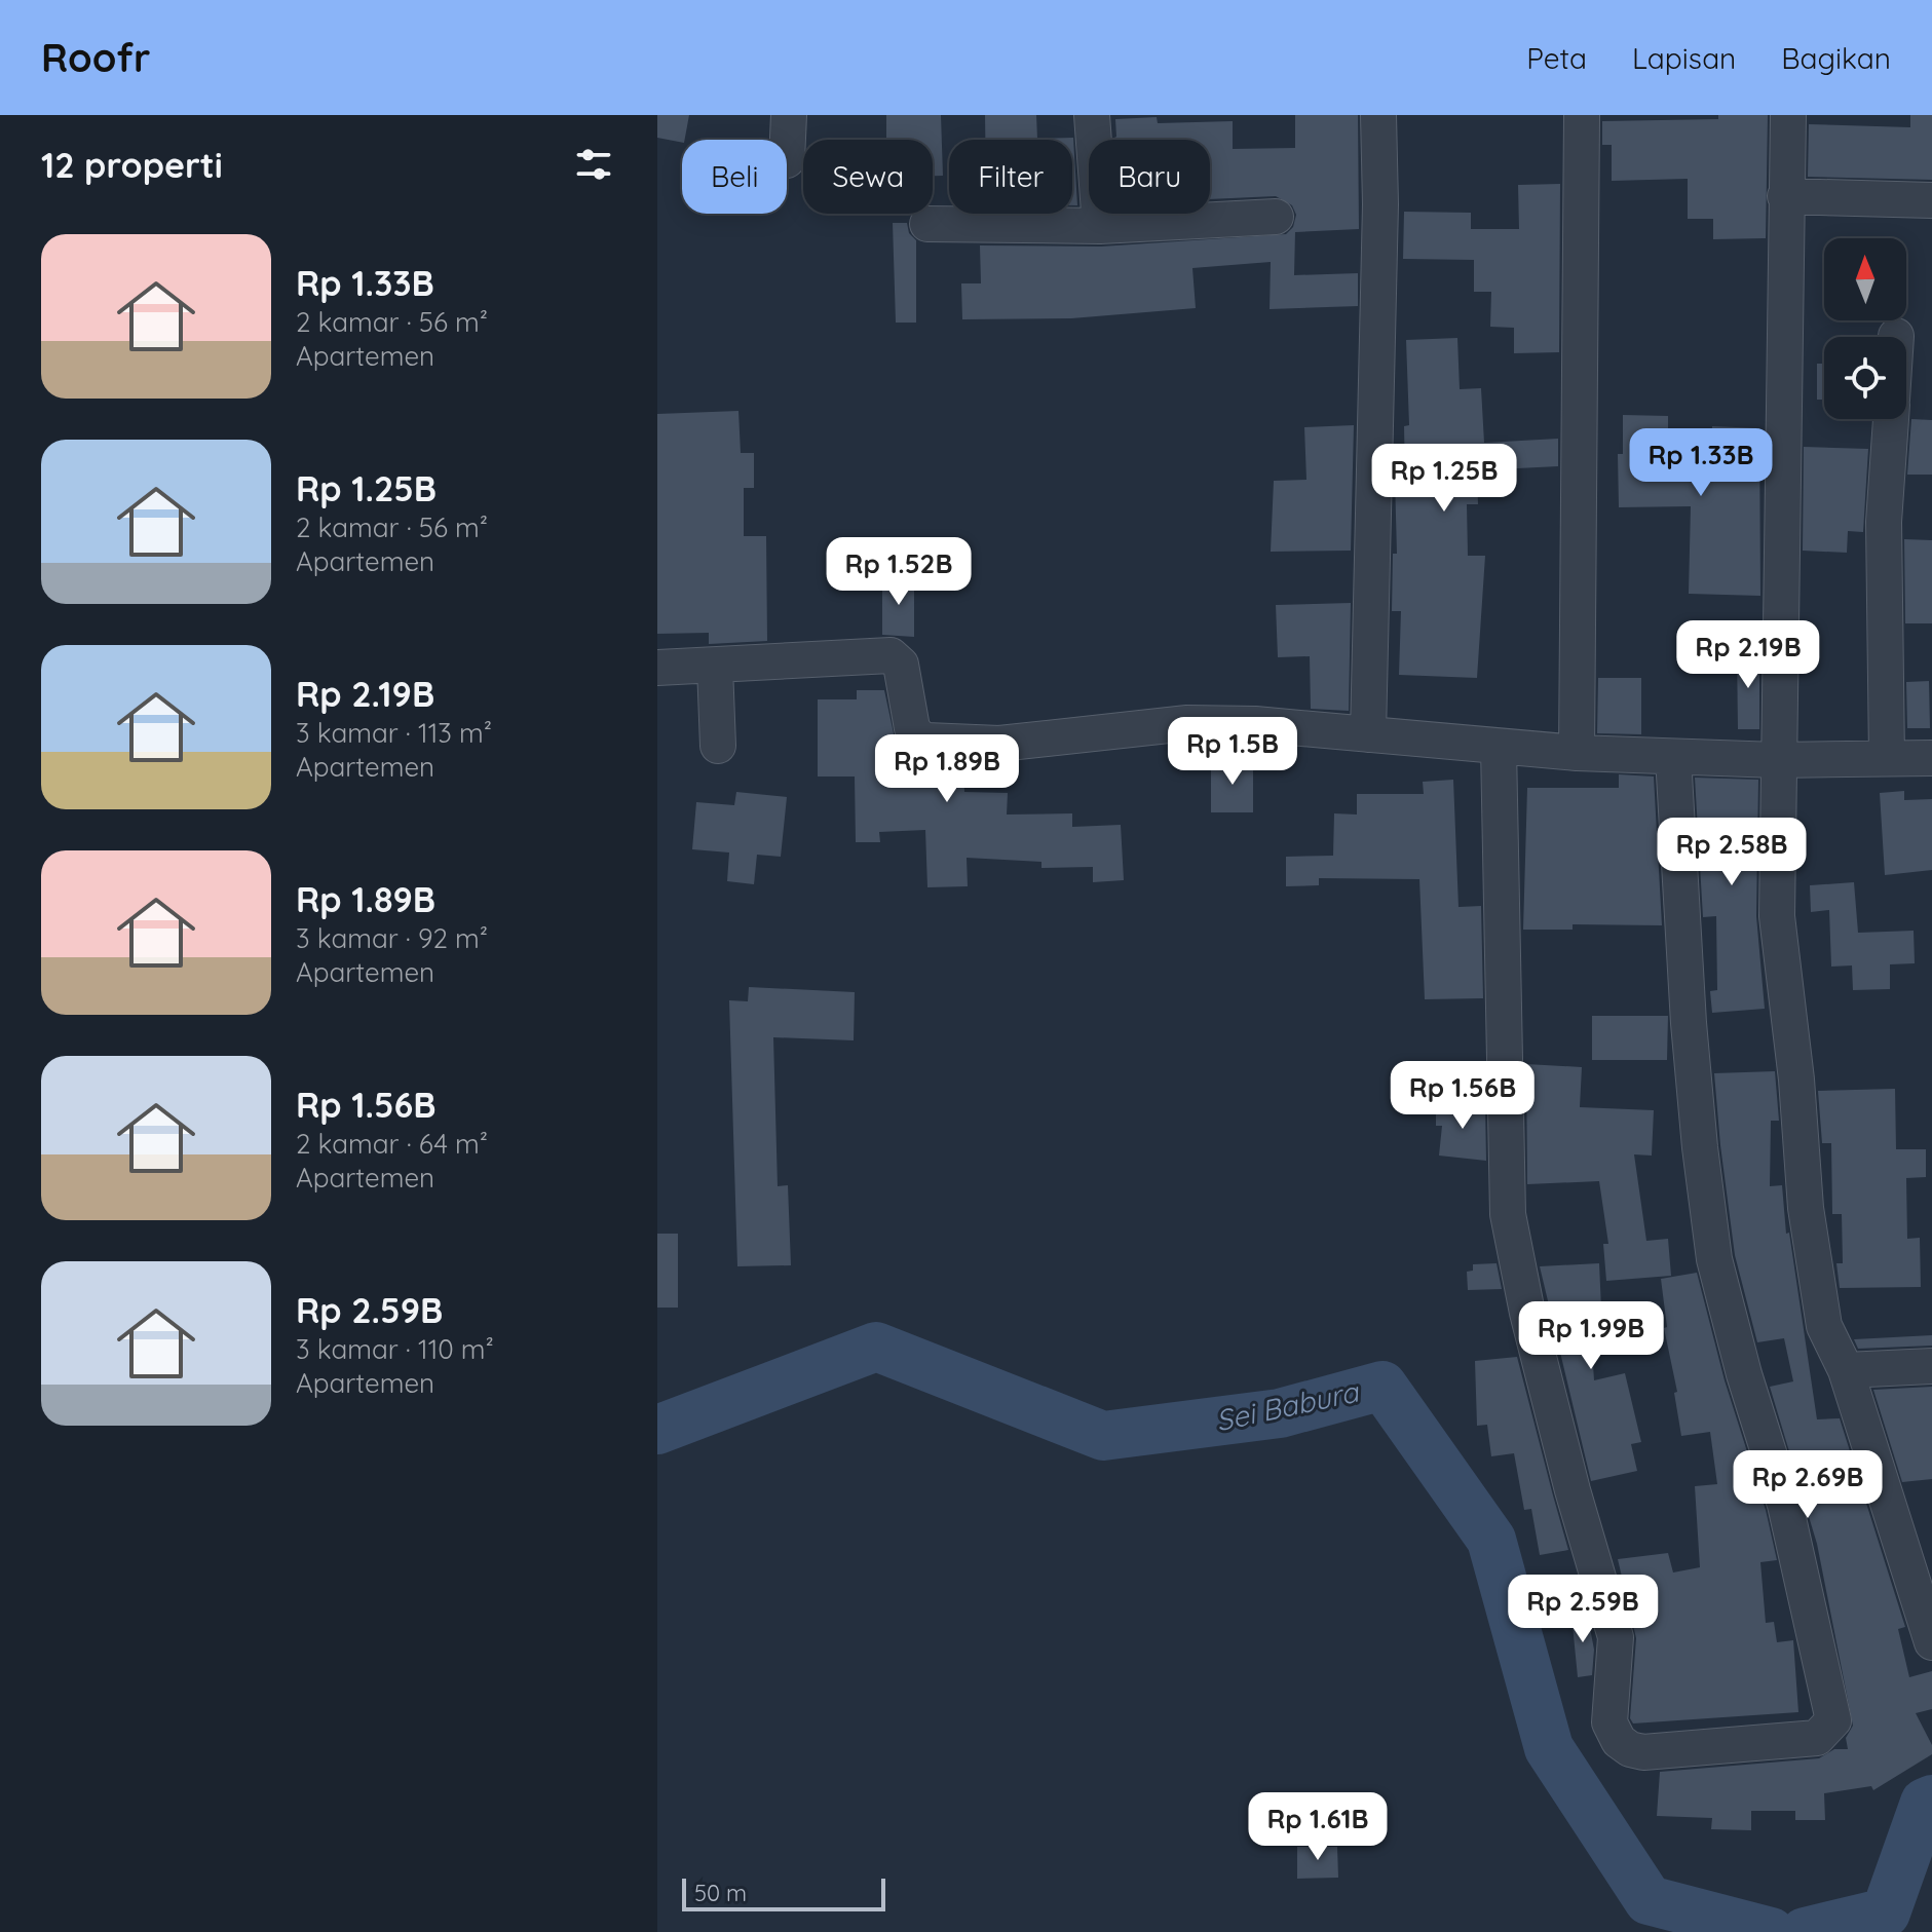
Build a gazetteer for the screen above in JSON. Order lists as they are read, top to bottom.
{
  "water": ["Sei Babura"],
  "scale_bar": "50 m",
  "north": "top",
  "page": {
    "header": "Roofr",
    "nav": ["Peta", "Lapisan", "Bagikan"],
    "heading": "12 properti",
    "chip": [
      "Beli",
      "Sewa",
      "Filter",
      "Baru"
    ],
    "list": [
      {
        "name": "Rp 1.33B",
        "note": "2 kamar · 56 m² · Apartemen"
      },
      {
        "name": "Rp 1.25B",
        "note": "2 kamar · 56 m² · Apartemen"
      },
      {
        "name": "Rp 2.19B",
        "note": "3 kamar · 113 m² · Apartemen"
      },
      {
        "name": "Rp 1.89B",
        "note": "3 kamar · 92 m² · Apartemen"
      },
      {
        "name": "Rp 1.56B",
        "note": "2 kamar · 64 m² · Apartemen"
      },
      {
        "name": "Rp 2.59B",
        "note": "3 kamar · 110 m² · Apartemen"
      }
    ],
    "price": [
      "Rp 1.33B",
      "Rp 1.25B",
      "Rp 1.52B",
      "Rp 2.19B",
      "Rp 1.5B",
      "Rp 1.89B",
      "Rp 2.58B",
      "Rp 1.56B",
      "Rp 1.99B",
      "Rp 2.69B",
      "Rp 2.59B",
      "Rp 1.61B"
    ],
    "scale": "50 m"
  }
}
